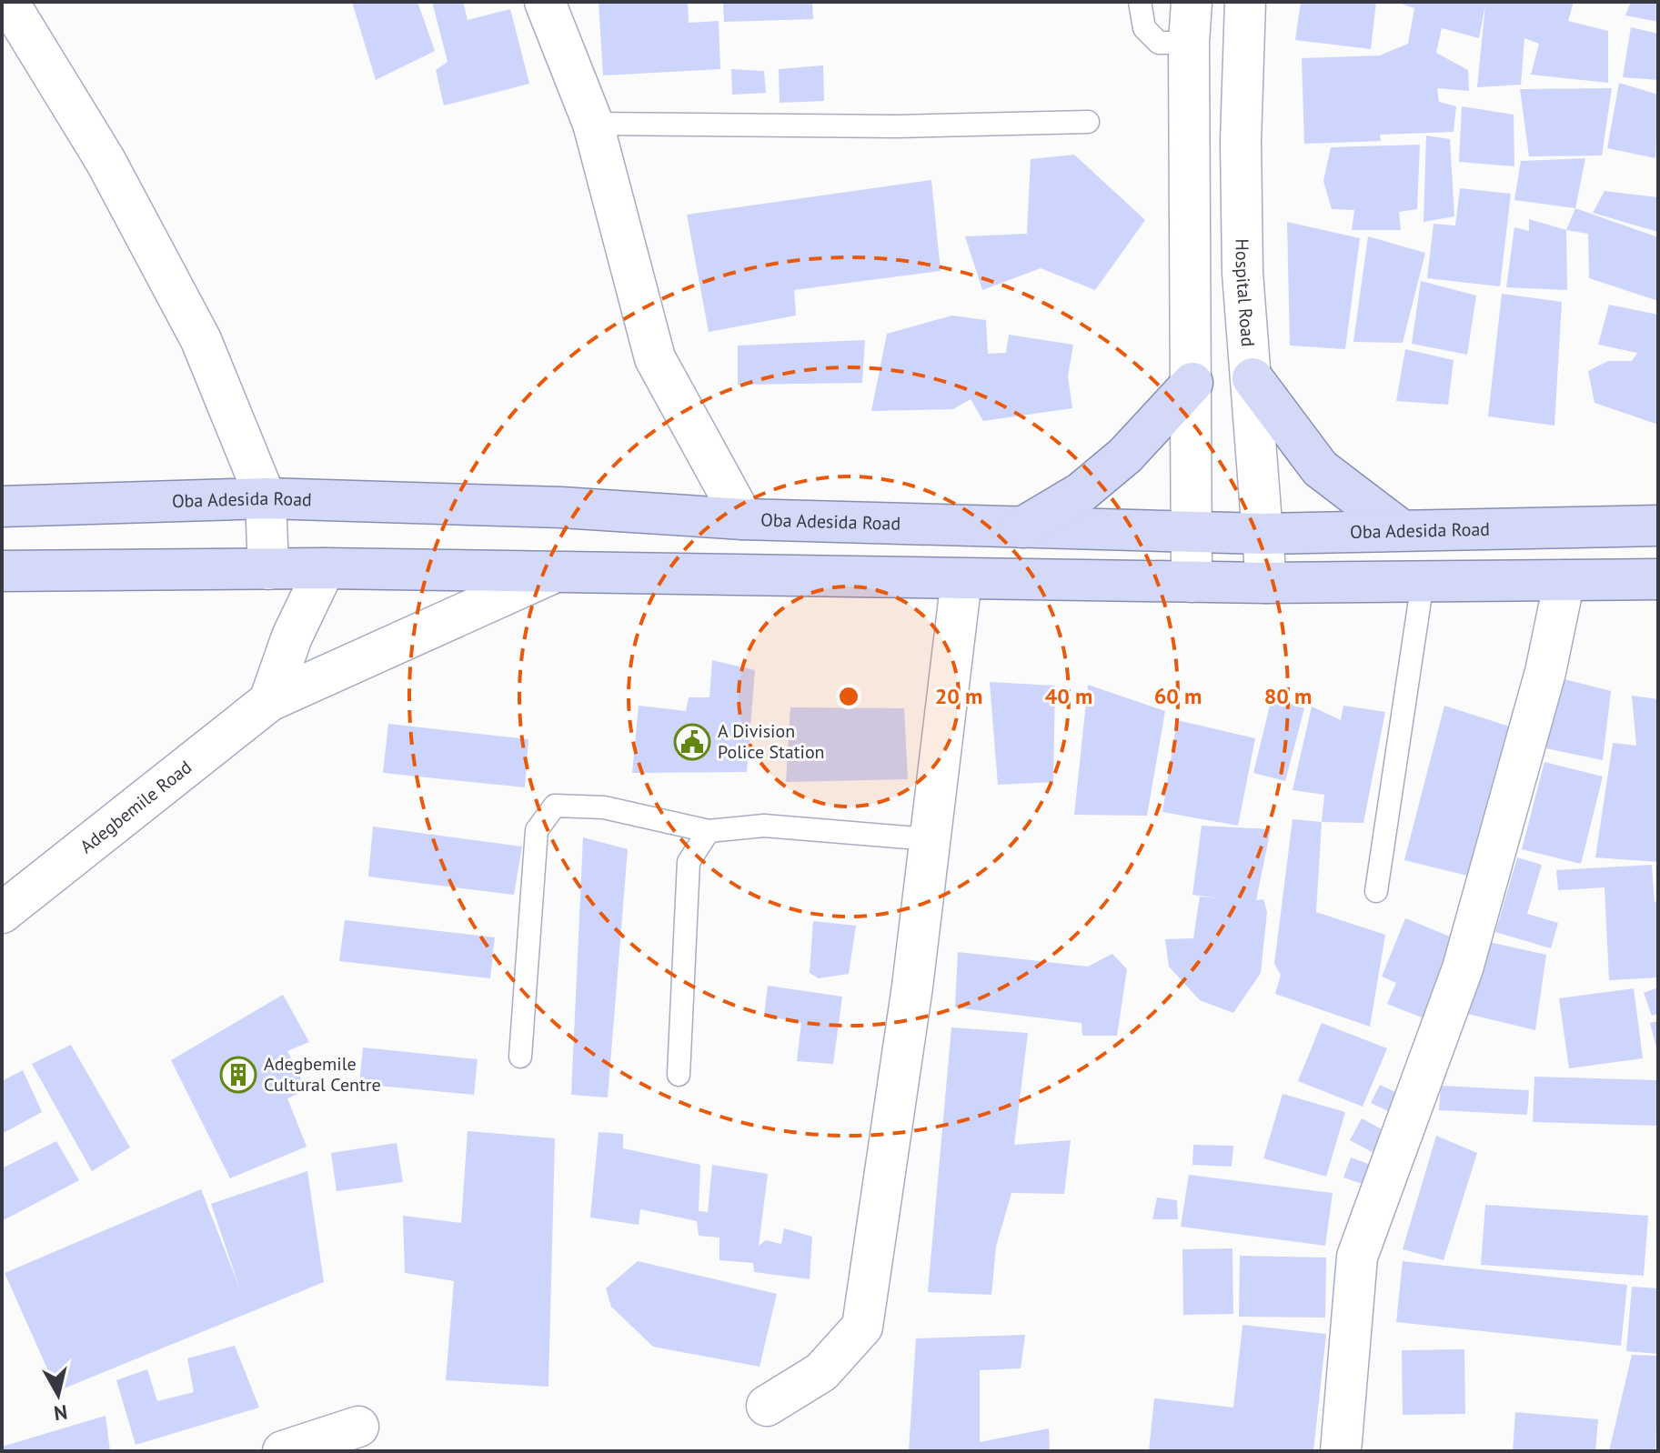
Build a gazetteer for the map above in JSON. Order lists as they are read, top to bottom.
{
  "streets": {
    "main road": ["Oba Adesida Road"],
    "street": ["Hospital Road", "Adegbemile Road"]
  },
  "crossings": [
    ["Hospital Road", "Oba Adesida Road"]
  ],
  "places": {
    "public building": ["A Division Police Station"],
    "building": ["Adegbemile Cultural Centre"]
  },
  "north": "bottom",
  "rings": [
    "20 m",
    "40 m",
    "60 m",
    "80 m"
  ]
}
